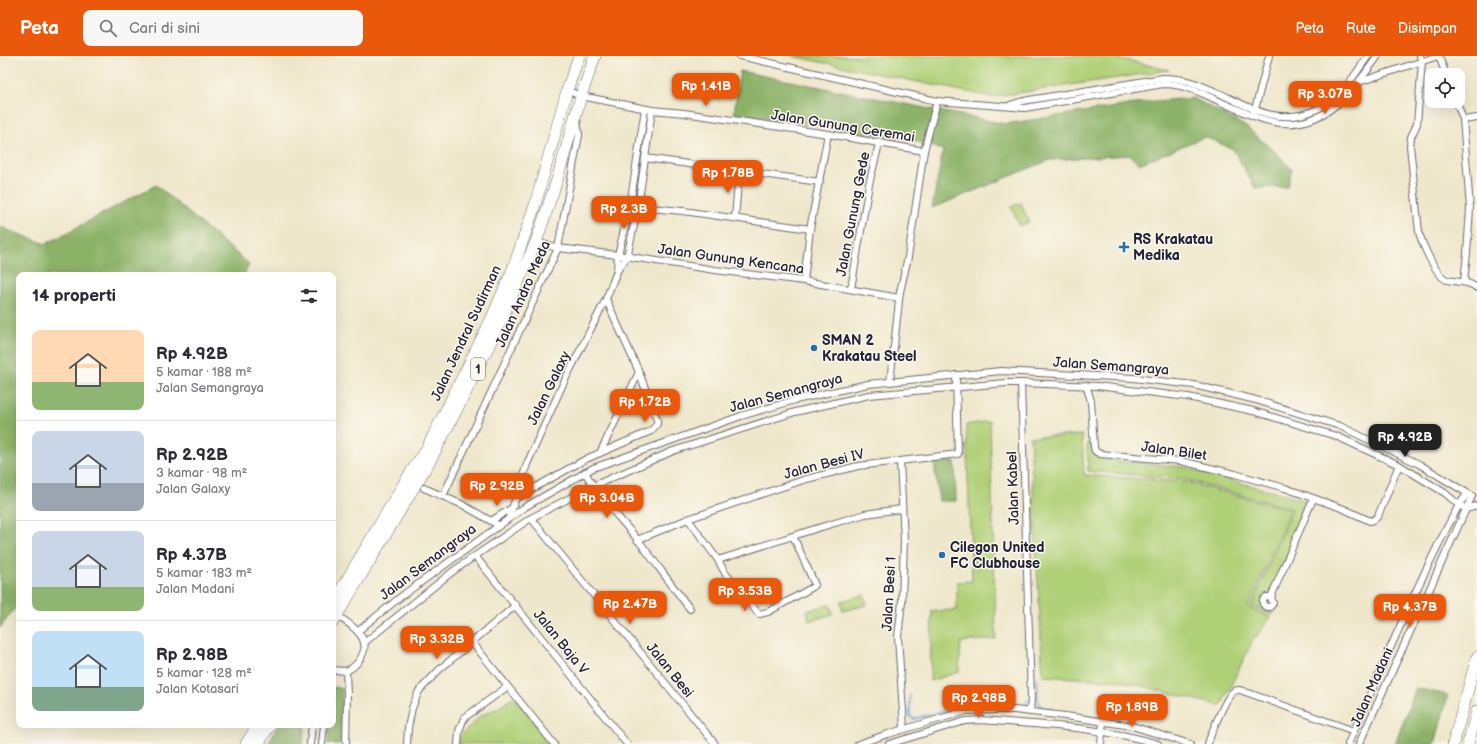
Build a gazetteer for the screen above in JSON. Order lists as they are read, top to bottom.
{
  "streets": {
    "highway": ["Jalan Jendral Sudirman", "1"],
    "street": [
      "Jalan Gunung Ceremai",
      "Jalan Gunung Gede",
      "Jalan Gunung Kencana",
      "Jalan Andro Meda",
      "Jalan Semangraya",
      "Jalan Galaxy",
      "Jalan Bilet",
      "Jalan Besi IV",
      "Jalan Kabel",
      "Jalan Besi 1",
      "Jalan Baja V",
      "Jalan Besi",
      "Jalan Madani"
    ]
  },
  "crossings": [
    ["Jalan Gunung Ceremai", "Jalan Gunung Gede"],
    ["Jalan Gunung Ceremai", "Jalan Jendral Sudirman"],
    ["Jalan Gunung Ceremai", "1"],
    ["Jalan Gunung Ceremai", "Jalan Galaxy"],
    ["Jalan Gunung Gede", "Jalan Gunung Kencana"],
    ["Jalan Gunung Kencana", "Jalan Andro Meda"],
    ["Jalan Gunung Kencana", "1"],
    ["Jalan Gunung Kencana", "Jalan Galaxy"],
    ["Jalan Andro Meda", "1"],
    ["Jalan Semangraya", "Jalan Galaxy"],
    ["Jalan Semangraya", "Jalan Bilet"],
    ["Jalan Semangraya", "Jalan Besi IV"],
    ["Jalan Semangraya", "Jalan Kabel"],
    ["Jalan Semangraya", "Jalan Baja V"],
    ["Jalan Semangraya", "Jalan Besi"],
    ["Jalan Semangraya", "Jalan Madani"],
    ["Jalan Besi IV", "Jalan Besi 1"]
  ],
  "places": {
    "health": ["RS Krakatau Medika"],
    "other": ["SMAN 2 Krakatau Steel", "Cilegon United FC Clubhouse"]
  },
  "page": {
    "header": "Peta",
    "search": "Cari di sini",
    "nav": ["Peta", "Rute", "Disimpan"],
    "price": [
      "Rp 1.41B",
      "Rp 3.07B",
      "Rp 1.78B",
      "Rp 2.3B",
      "Rp 1.72B",
      "Rp 4.92B",
      "Rp 2.92B",
      "Rp 3.04B",
      "Rp 3.53B",
      "Rp 2.47B",
      "Rp 4.37B",
      "Rp 3.32B",
      "Rp 2.98B",
      "Rp 1.89B"
    ],
    "heading": "14 properti",
    "list": [
      {
        "name": "Rp 4.92B",
        "note": "5 kamar · 188 m² · Jalan Semangraya"
      },
      {
        "name": "Rp 2.92B",
        "note": "3 kamar · 98 m² · Jalan Galaxy"
      },
      {
        "name": "Rp 4.37B",
        "note": "5 kamar · 183 m² · Jalan Madani"
      },
      {
        "name": "Rp 2.98B",
        "note": "5 kamar · 128 m² · Jalan Kotasari"
      }
    ]
  }
}
